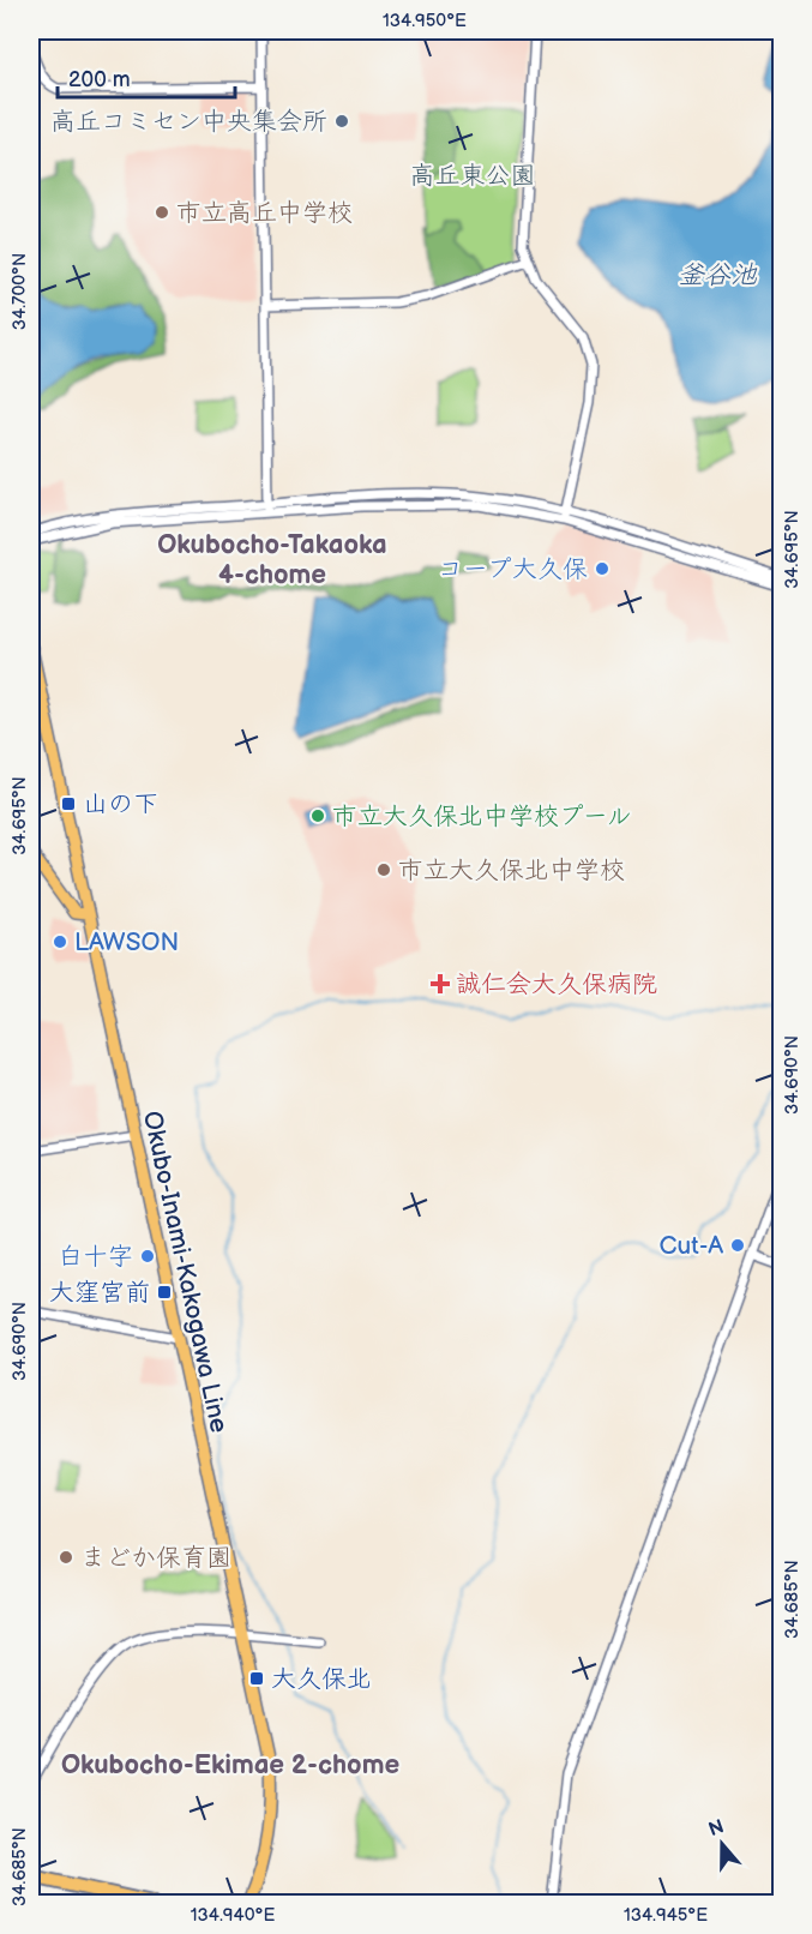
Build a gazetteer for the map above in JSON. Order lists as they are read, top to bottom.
{
  "streets": {
    "main road": ["Okubo-Inami-Kakogawa Line"]
  },
  "districts": ["Okubocho-Takaoka 4-chome", "Okubocho-Ekimae 2-chome"],
  "water": ["釜谷池"],
  "parks": ["高丘東公園"],
  "places": {
    "other": [
      "高丘コミセン中央集会所",
      "市立高丘中学校",
      "コープ大久保",
      "市立大久保北中学校プール",
      "市立大久保北中学校",
      "LAWSON",
      "Cut-A",
      "白十字",
      "まどか保育園"
    ],
    "transit": ["山の下", "大窪宮前", "大久保北"],
    "health": ["誠仁会大久保病院"]
  },
  "scale_bar": "200 m",
  "north": "top",
  "coordinates": [
    "134.950°E",
    "34.700°N",
    "34.695°N",
    "34.690°N",
    "34.685°N",
    "134.940°E",
    "134.945°E"
  ]
}
